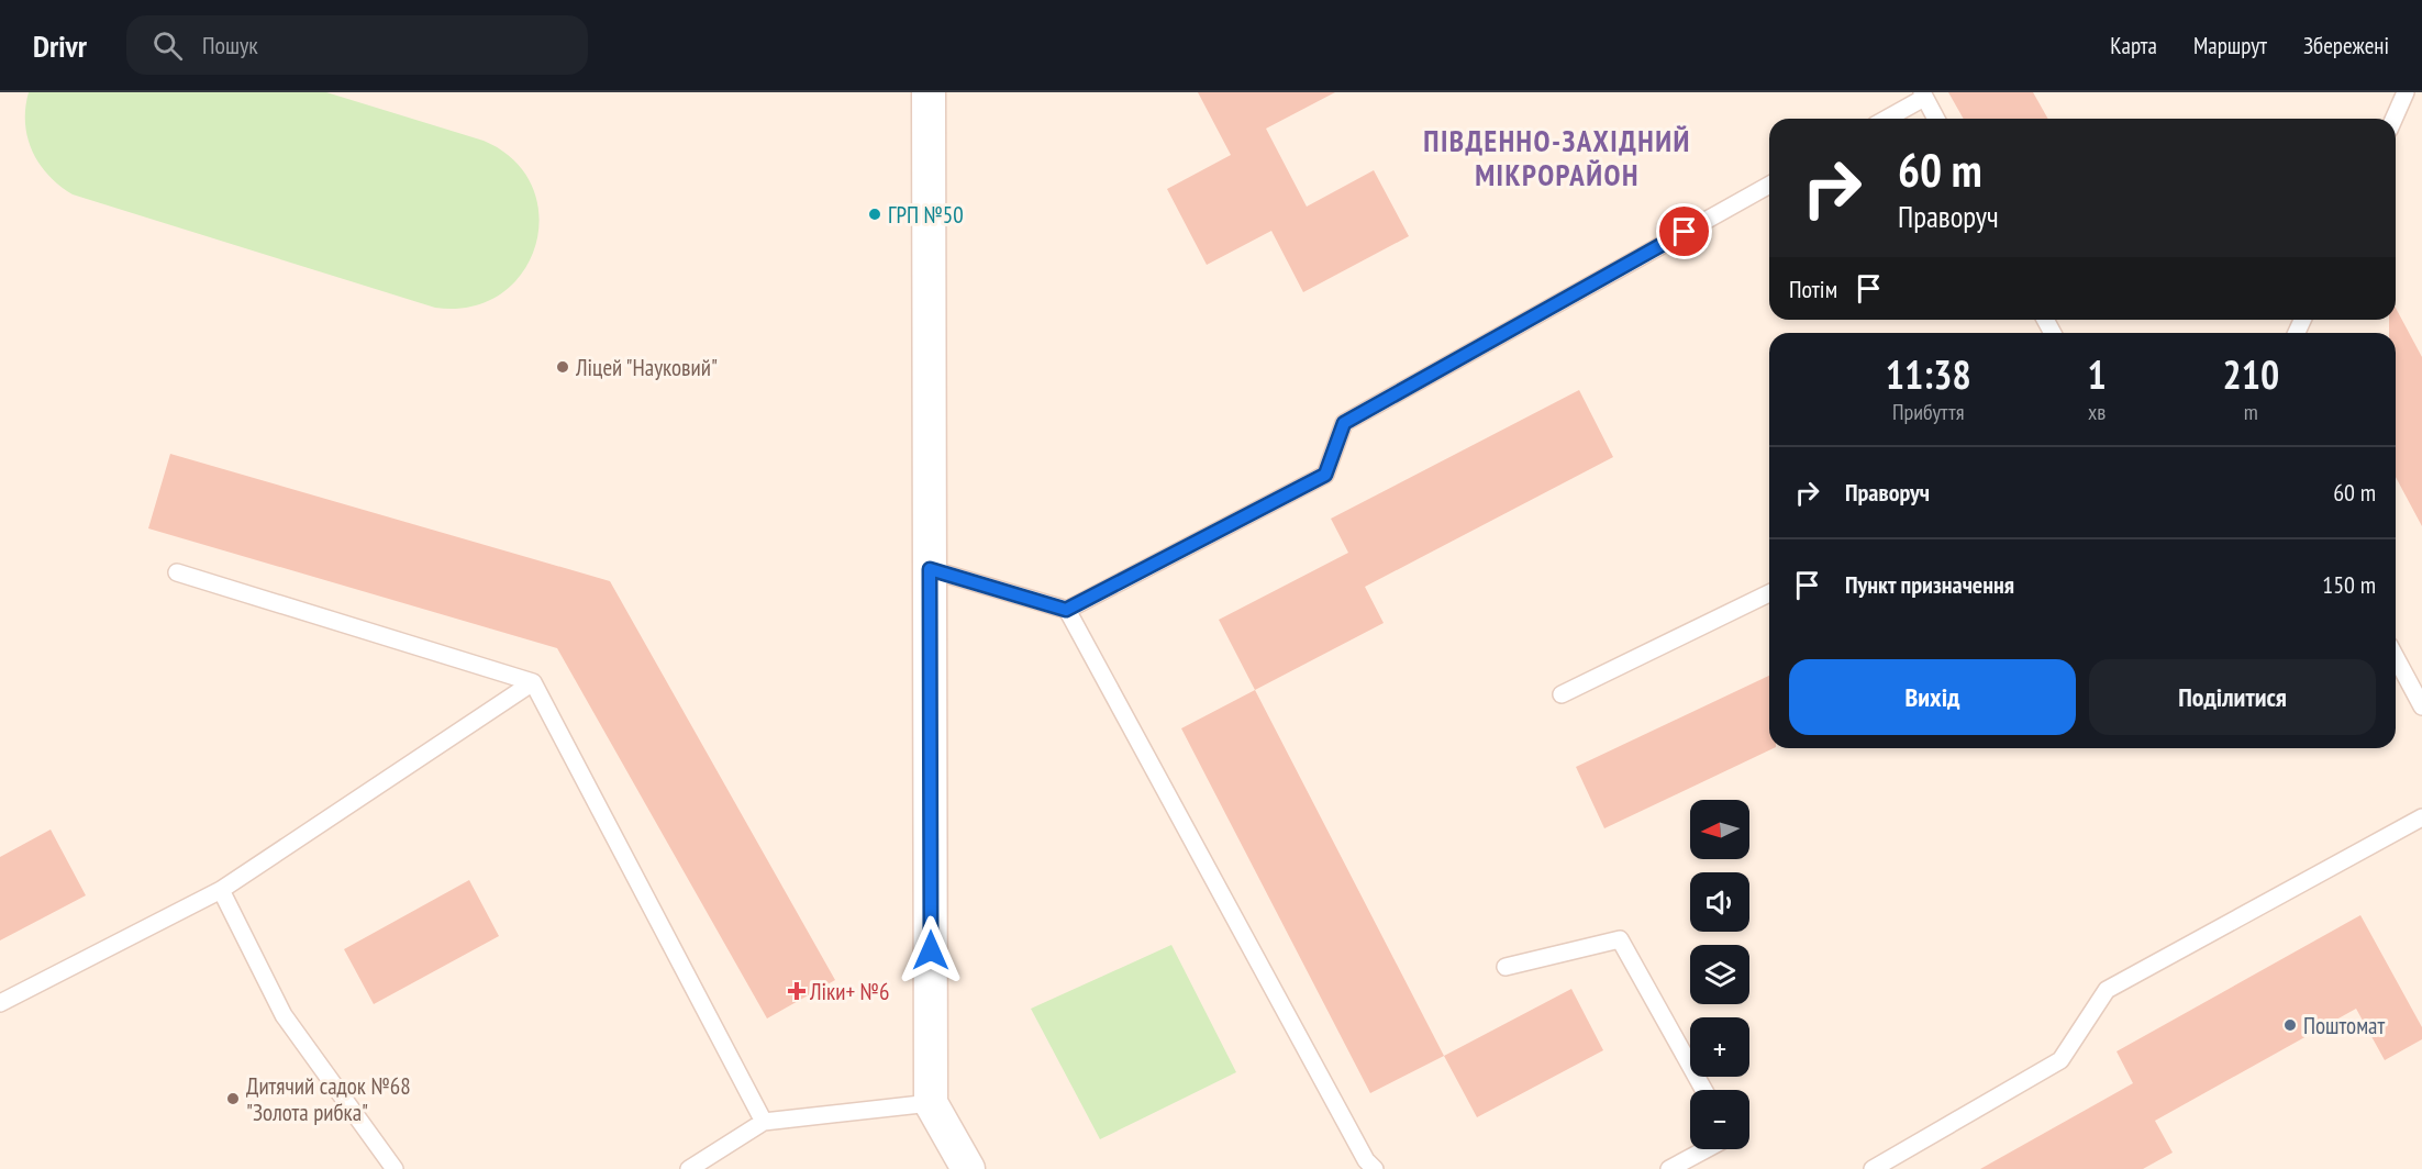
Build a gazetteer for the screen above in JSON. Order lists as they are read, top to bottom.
{
  "districts": ["ПІВДЕННО-ЗАХІДНИЙ МІКРОРАЙОН"],
  "places": {
    "other": [
      "ГРП №50",
      "Ліцей \"Науковий\"",
      "Поштомат",
      "Дитячий садок №68 \"Золота рибка\""
    ],
    "health": ["Ліки+ №6"]
  },
  "north": "left",
  "page": {
    "header": "Drivr",
    "search": "Пошук",
    "nav": ["Карта", "Маршрут", "Збережені"],
    "turn": ["60 m", "Праворуч"],
    "then": "Потім",
    "eta": [
      "11:38",
      "Прибуття",
      "1",
      "хв",
      "210",
      "m"
    ],
    "list": [
      {
        "name": "Праворуч",
        "value": "60 m"
      },
      {
        "name": "Пункт призначення",
        "value": "150 m"
      }
    ],
    "buttons": ["Вихід", "Поділитися"],
    "map_buttons": ["+", "−"]
  }
}
